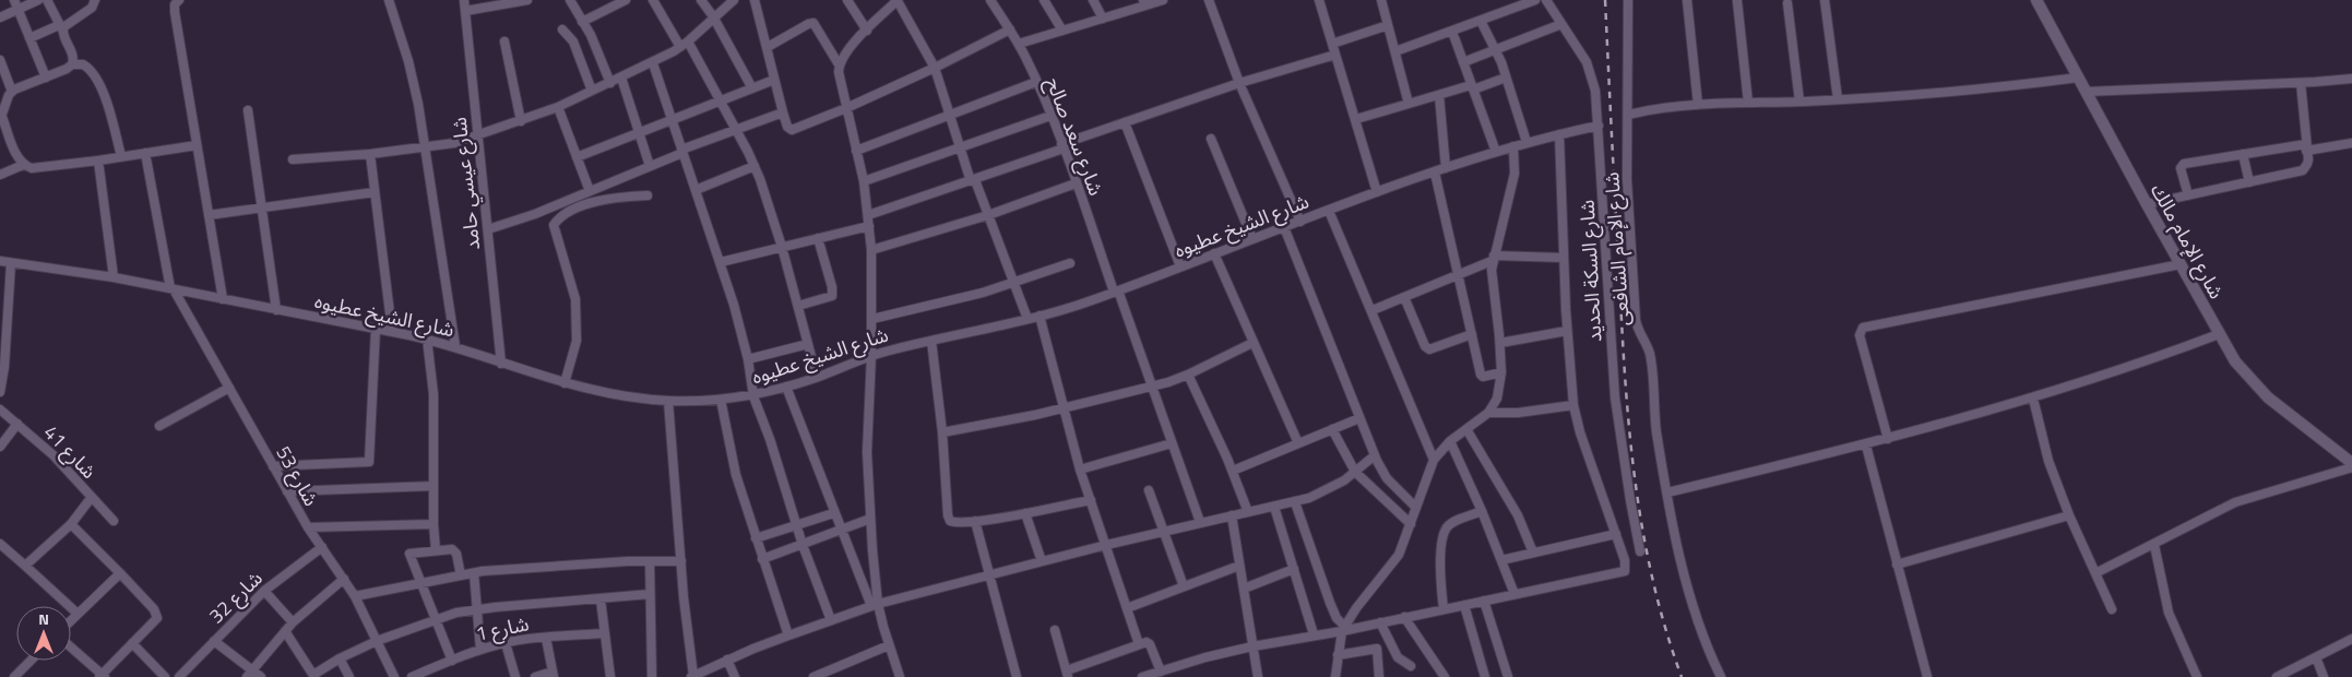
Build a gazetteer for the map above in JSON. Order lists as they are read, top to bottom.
{
  "streets": {
    "street": [
      "شارع سعد صالح",
      "شارع عيسي حامد",
      "شارع الشيخ عطيوه",
      "شارع الإمام مالك",
      "شارع الإمام الشافعى",
      "شارع السكة الحديد",
      "شارع 41",
      "شارع 53",
      "شارع 32",
      "شارع 1"
    ]
  },
  "crossings": [
    ["شارع سعد صالح", "شارع الشيخ عطيوه"],
    ["شارع عيسي حامد", "شارع الشيخ عطيوه"],
    ["شارع الشيخ عطيوه", "شارع السكة الحديد"],
    ["شارع الشيخ عطيوه", "شارع 53"],
    ["شارع 53", "شارع 32"]
  ],
  "north": "top"
}
